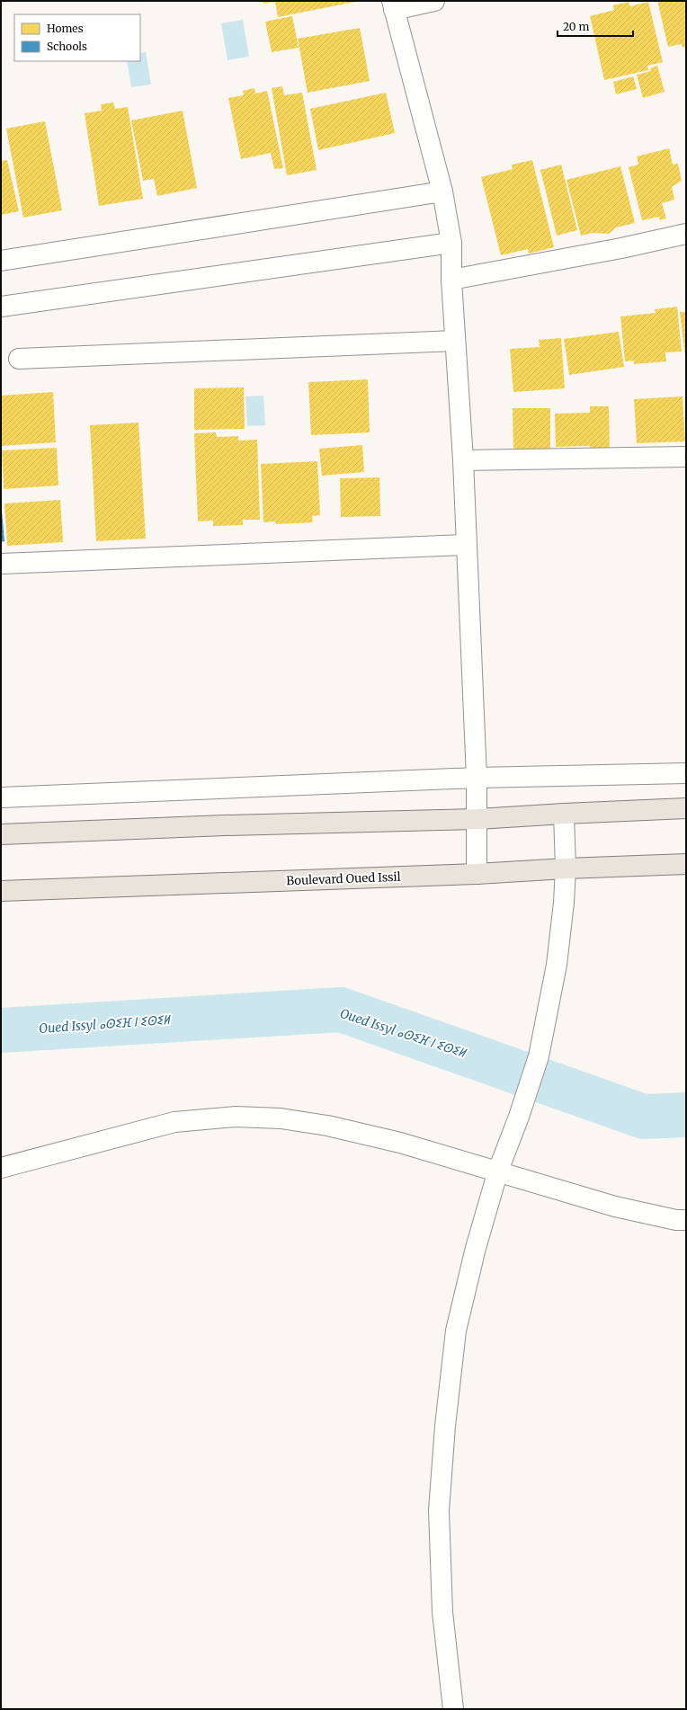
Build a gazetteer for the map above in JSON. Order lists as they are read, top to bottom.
{
  "streets": {
    "main road": ["Boulevard Oued Issil"]
  },
  "water": ["Oued Issyl ⴰⵙⵉⴼ ⵏ ⵉⵙⵉⵍ"],
  "legend": ["Homes", "Schools"],
  "scale_bar": "20 m"
}
